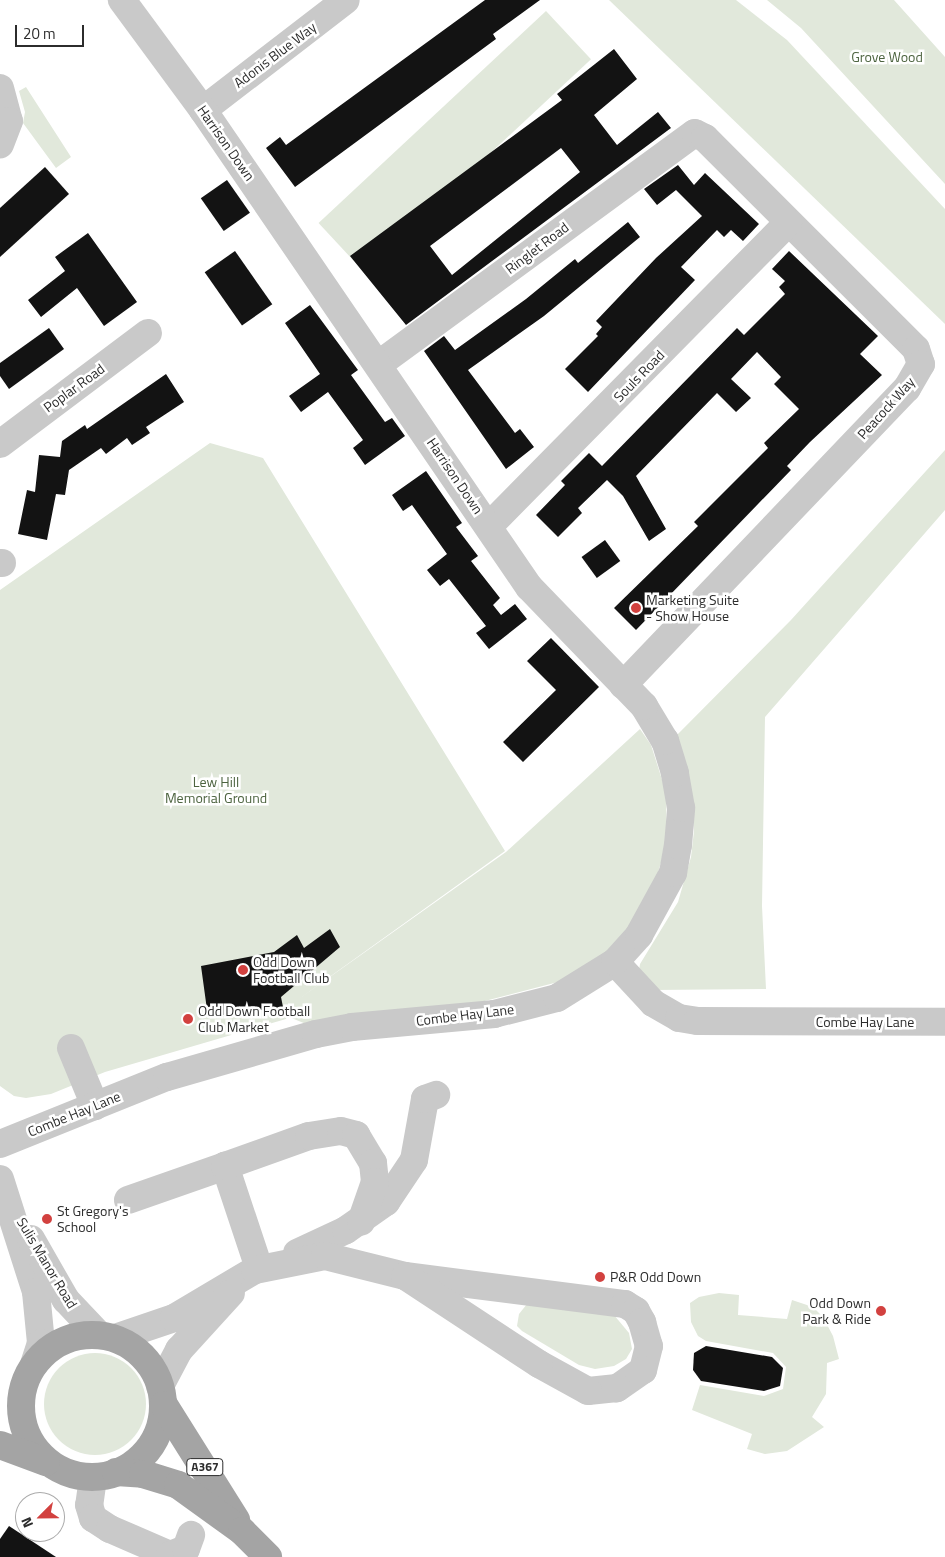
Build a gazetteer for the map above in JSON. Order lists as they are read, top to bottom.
{
  "streets": {
    "main road": ["A367"],
    "street": [
      "Adonis Blue Way",
      "Harrison Down",
      "Ringlet Road",
      "Souls Road",
      "Poplar Road",
      "Peacock Way",
      "Combe Hay Lane",
      "Sulis Manor Road"
    ]
  },
  "crossings": [
    ["Adonis Blue Way", "Harrison Down"],
    ["Harrison Down", "Ringlet Road"],
    ["Harrison Down", "Souls Road"],
    ["Harrison Down", "Peacock Way"],
    ["Harrison Down", "Combe Hay Lane"],
    ["Ringlet Road", "Peacock Way"],
    ["Souls Road", "Peacock Way"],
    ["Sulis Manor Road", "A367"]
  ],
  "parks": ["Grove Wood", "Lew Hill Memorial Ground"],
  "places": [
    "Marketing Suite - Show House",
    "Odd Down Football Club",
    "Odd Down Football Club Market",
    "St Gregory's School",
    "P&R Odd Down",
    "Odd Down Park & Ride"
  ],
  "scale_bar": "20 m",
  "north": "bottom left"
}
